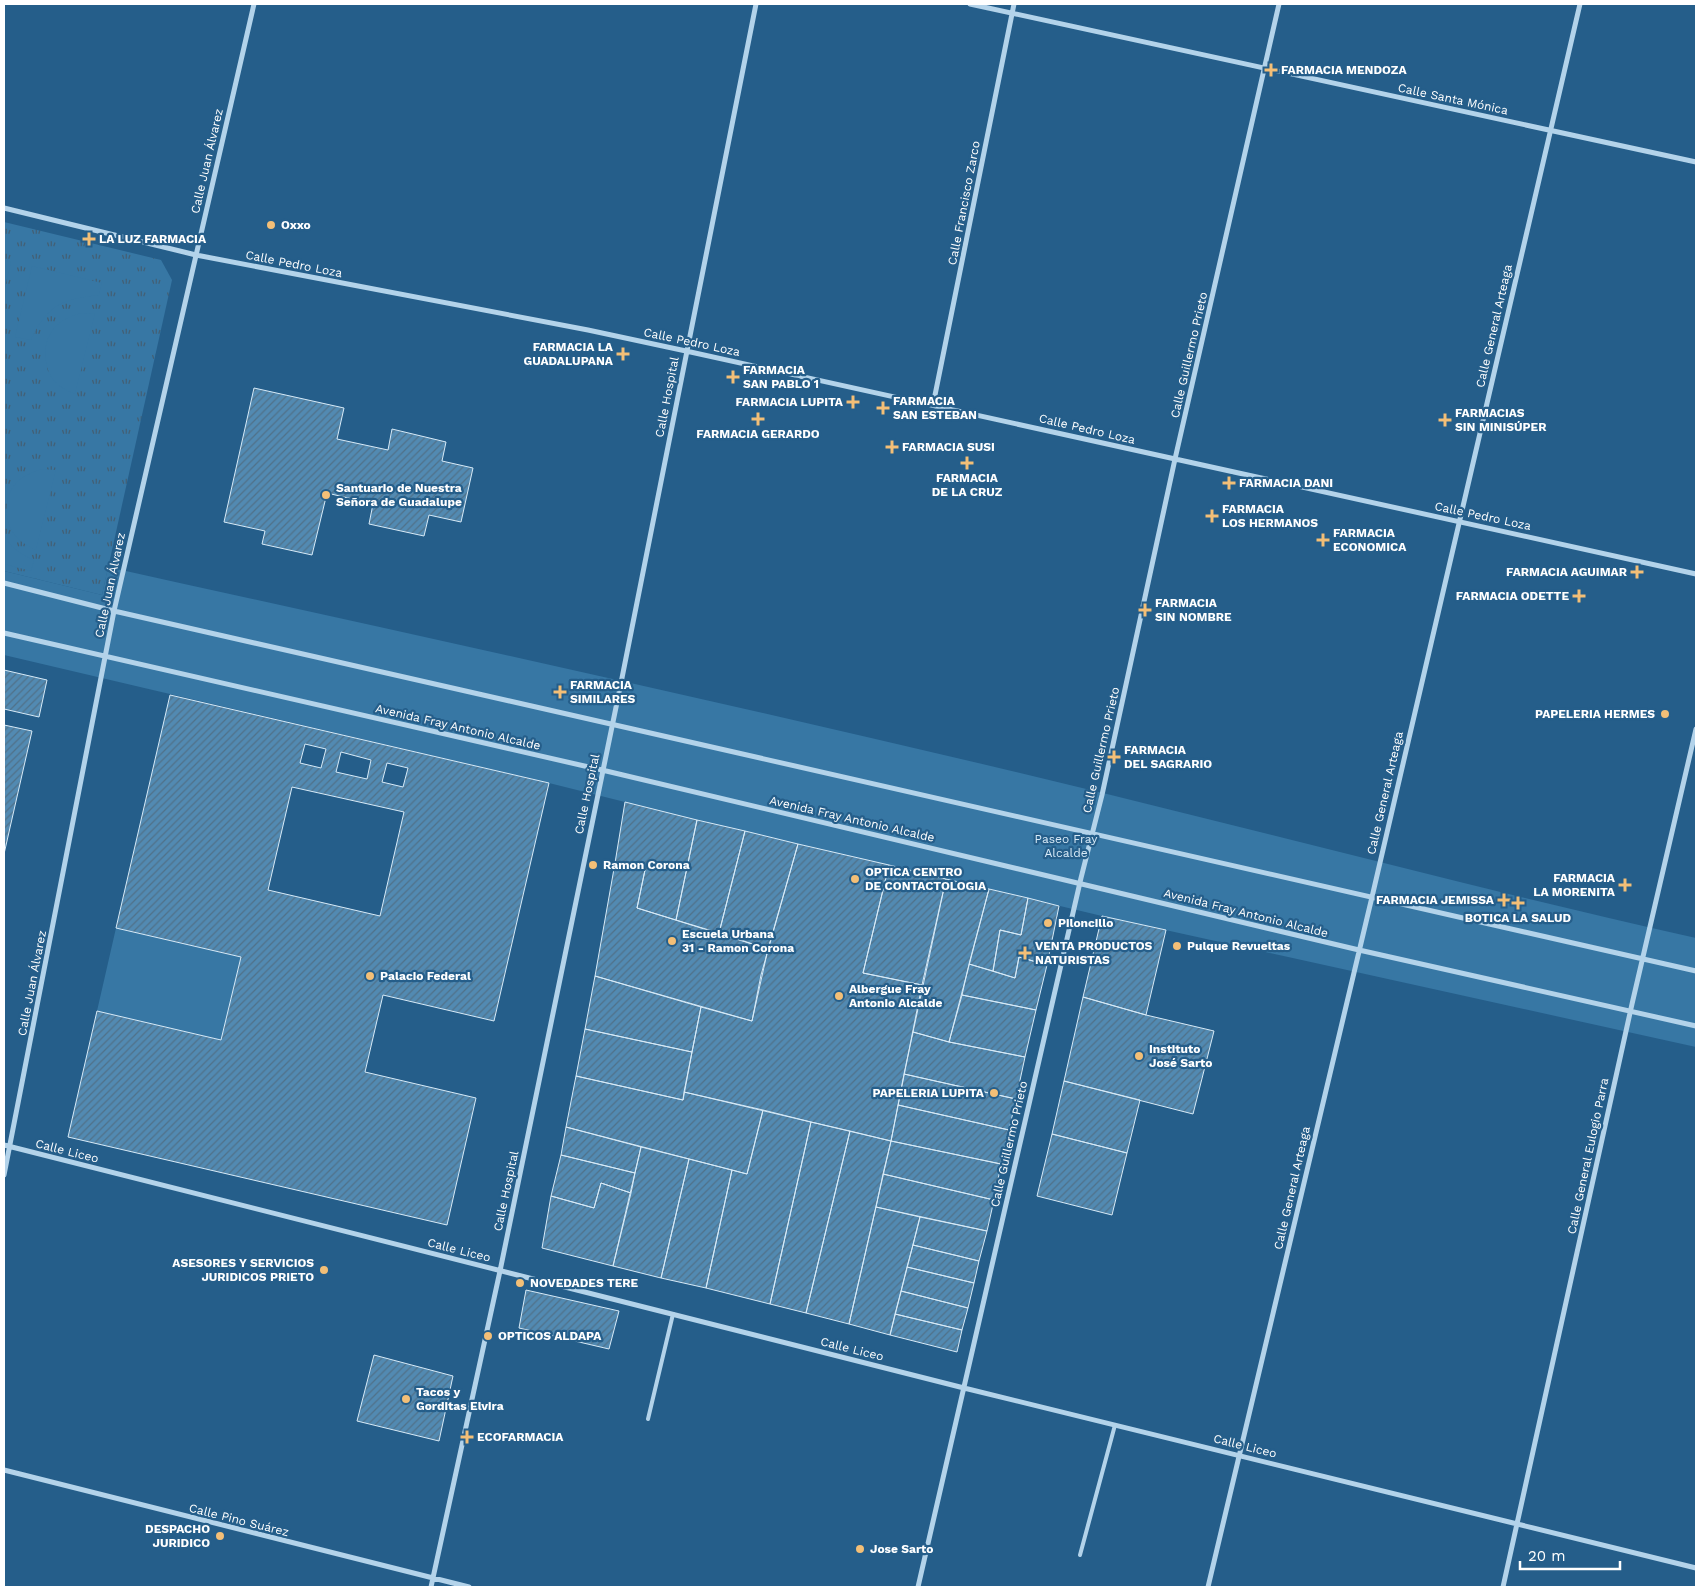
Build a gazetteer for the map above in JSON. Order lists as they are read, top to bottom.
{
  "streets": {
    "street": [
      "Calle Santa Mónica",
      "Calle Juan Álvarez",
      "Calle Francisco Zarco",
      "Calle Pedro Loza",
      "Calle General Arteaga",
      "Calle Guillermo Prieto",
      "Calle Hospital",
      "Avenida Fray Antonio Alcalde",
      "Calle Liceo",
      "Calle General Eulogio Parra",
      "Calle Pino Suárez"
    ]
  },
  "crossings": [
    ["Calle Santa Mónica", "Calle Francisco Zarco"],
    ["Calle Santa Mónica", "Calle General Arteaga"],
    ["Calle Santa Mónica", "Calle Guillermo Prieto"],
    ["Calle Juan Álvarez", "Calle Pedro Loza"],
    ["Calle Juan Álvarez", "Avenida Fray Antonio Alcalde"],
    ["Calle Juan Álvarez", "Calle Liceo"],
    ["Calle Francisco Zarco", "Calle Pedro Loza"],
    ["Calle Pedro Loza", "Calle General Arteaga"],
    ["Calle Pedro Loza", "Calle Guillermo Prieto"],
    ["Calle Pedro Loza", "Calle Hospital"],
    ["Calle General Arteaga", "Avenida Fray Antonio Alcalde"],
    ["Calle General Arteaga", "Calle Liceo"],
    ["Calle Guillermo Prieto", "Avenida Fray Antonio Alcalde"],
    ["Calle Guillermo Prieto", "Calle Liceo"],
    ["Calle Hospital", "Avenida Fray Antonio Alcalde"],
    ["Calle Hospital", "Calle Liceo"],
    ["Calle Hospital", "Calle Pino Suárez"],
    ["Avenida Fray Antonio Alcalde", "Calle General Eulogio Parra"],
    ["Calle Liceo", "Calle General Eulogio Parra"]
  ],
  "parks": ["Paseo Fray Alcalde"],
  "places": {
    "health": [
      "FARMACIA MENDOZA",
      "LA LUZ FARMACIA",
      "FARMACIA LA GUADALUPANA",
      "FARMACIA SAN PABLO 1",
      "FARMACIA LUPITA",
      "FARMACIA SAN ESTEBAN",
      "FARMACIA GERARDO",
      "FARMACIAS SIN MINISÚPER",
      "FARMACIA SUSI",
      "FARMACIA DE LA CRUZ",
      "FARMACIA DANI",
      "FARMACIA LOS HERMANOS",
      "FARMACIA ECONOMICA",
      "FARMACIA AGUIMAR",
      "FARMACIA ODETTE",
      "FARMACIA SIN NOMBRE",
      "FARMACIA SIMILARES",
      "FARMACIA DEL SAGRARIO",
      "FARMACIA LA MORENITA",
      "FARMACIA JEMISSA",
      "BOTICA LA SALUD",
      "VENTA PRODUCTOS NATURISTAS",
      "ECOFARMACIA"
    ],
    "other": [
      "Oxxo",
      "Santuario de Nuestra Señora de Guadalupe",
      "PAPELERIA HERMES",
      "Ramon Corona",
      "OPTICA CENTRO DE CONTACTOLOGIA",
      "Piloncillo",
      "Escuela Urbana 31 - Ramon Corona",
      "Pulque Revueltas",
      "Palacio Federal",
      "Albergue Fray Antonio Alcalde",
      "Instituto José Sarto",
      "PAPELERIA LUPITA",
      "ASESORES Y SERVICIOS JURIDICOS PRIETO",
      "NOVEDADES TERE",
      "OPTICOS ALDAPA",
      "Tacos y Gorditas Elvira",
      "DESPACHO JURIDICO",
      "Jose Sarto"
    ]
  },
  "scale_bar": "20 m"
}
